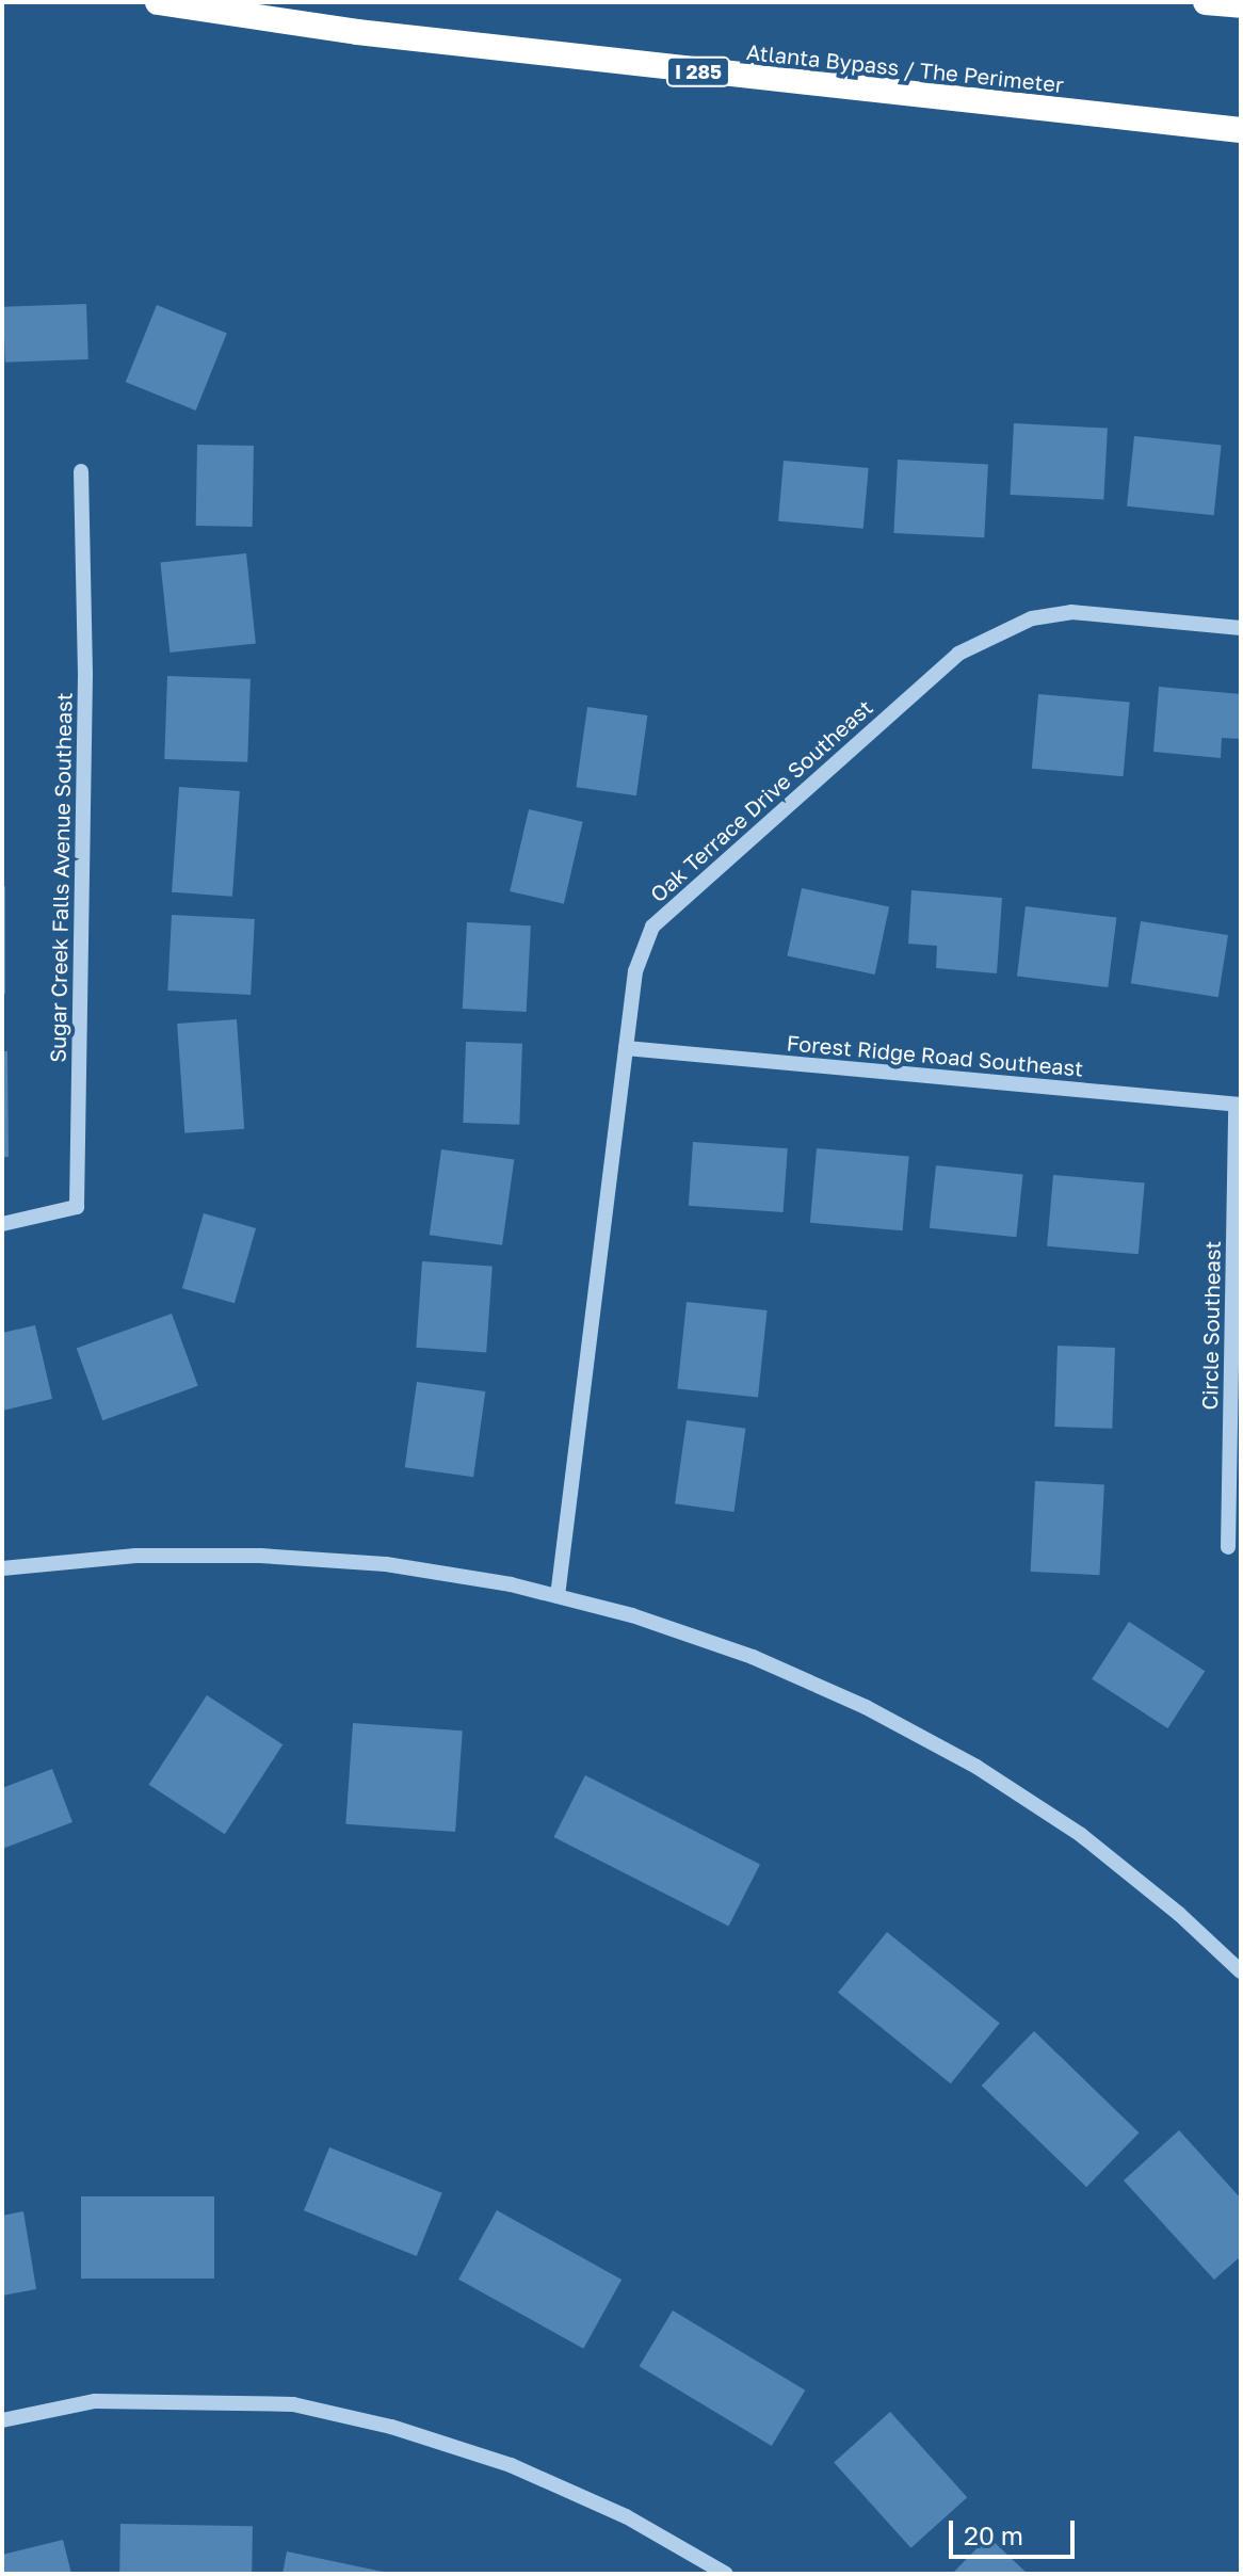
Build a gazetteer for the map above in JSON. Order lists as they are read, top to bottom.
{
  "streets": {
    "highway": ["Atlanta Bypass / The Perimeter", "I 285"],
    "street": [
      "Oak Terrace Drive Southeast",
      "Sugar Creek Falls Avenue Southeast",
      "Forest Ridge Road Southeast",
      "Circle Southeast"
    ]
  },
  "crossings": [
    ["Oak Terrace Drive Southeast", "Forest Ridge Road Southeast"],
    ["Forest Ridge Road Southeast", "Circle Southeast"]
  ],
  "scale_bar": "20 m"
}
